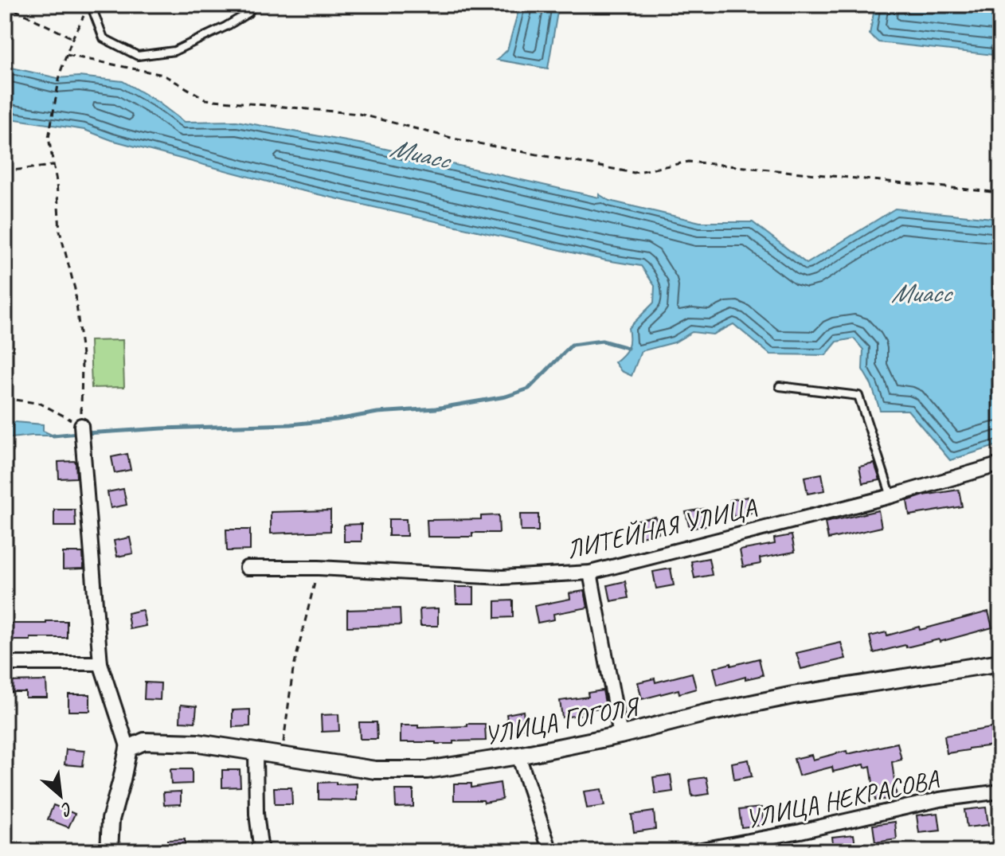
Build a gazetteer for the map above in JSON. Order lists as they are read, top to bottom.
{
  "streets": {
    "street": ["ЛИТЕЙНАЯ УЛИЦА", "УЛИЦА ГОГОЛЯ", "УЛИЦА НЕКРАСОВА"]
  },
  "water": ["Миасс"],
  "north": "bottom right"
}
